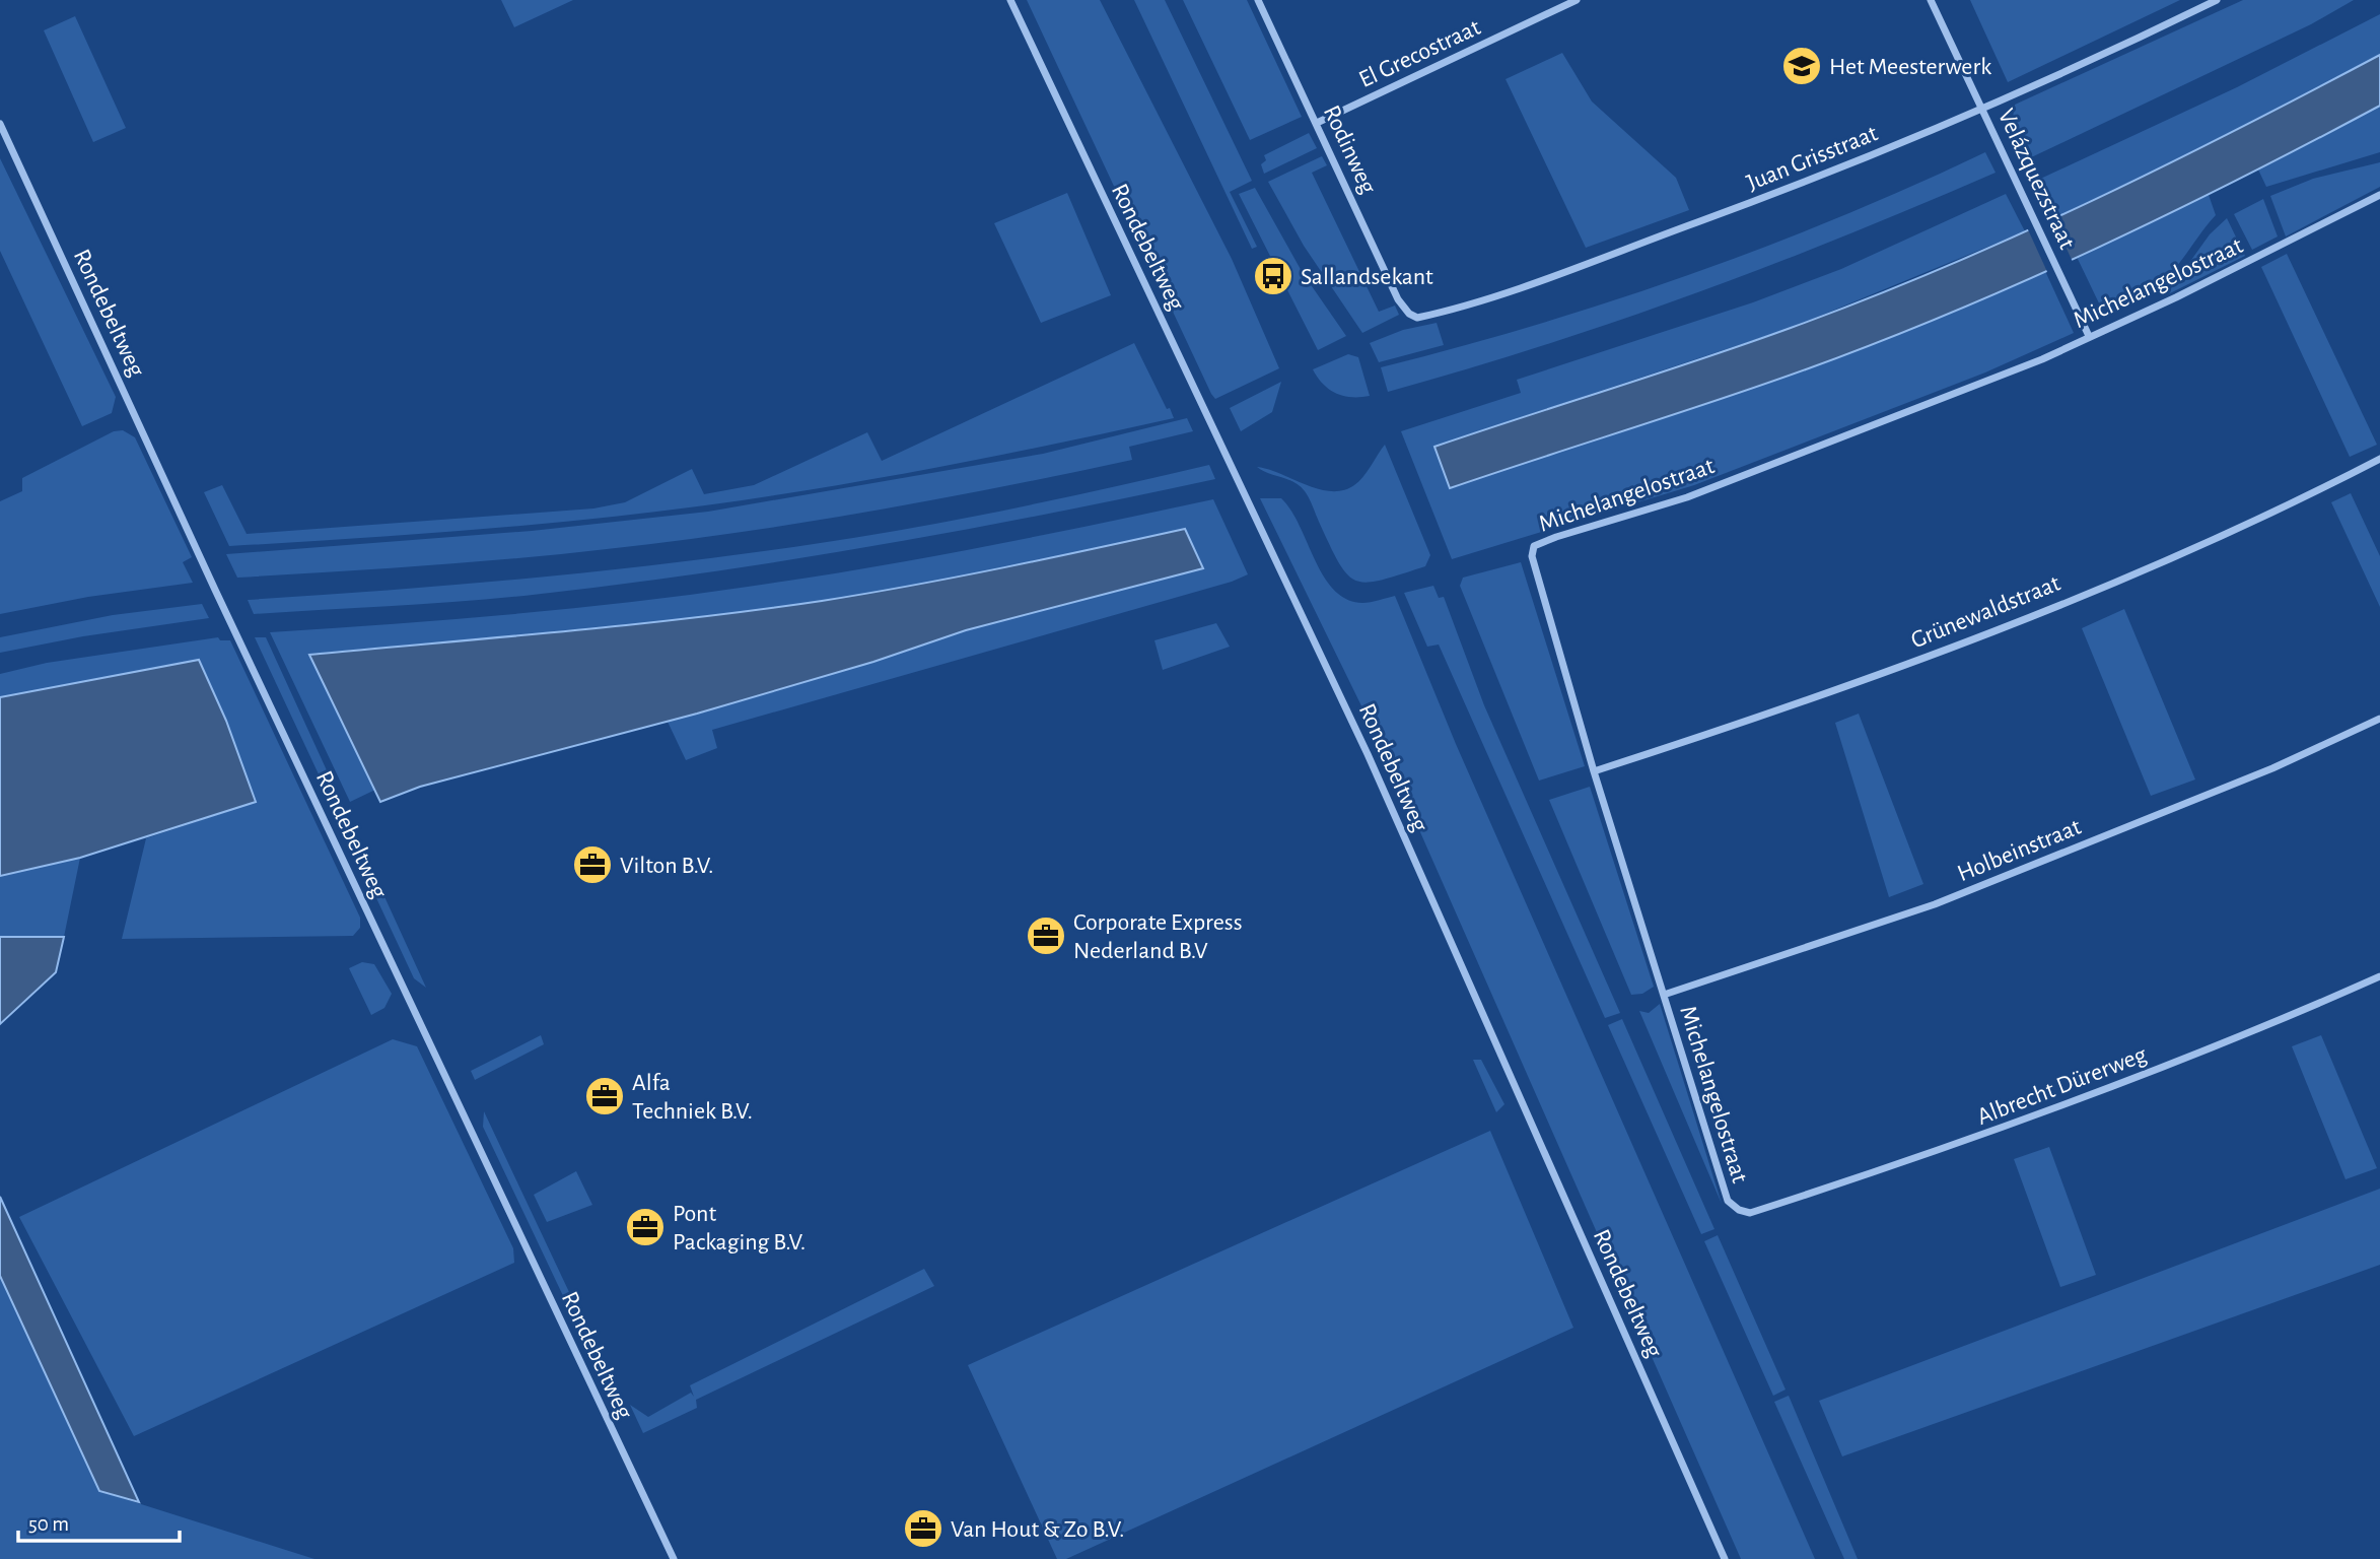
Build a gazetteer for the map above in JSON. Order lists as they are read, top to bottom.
{
  "streets": {
    "street": [
      "El Grecostraat",
      "Rodinweg",
      "Juan Grisstraat",
      "Velázquezstraat",
      "Rondebeltweg",
      "Michelangelostraat",
      "Grünewaldstraat",
      "Holbeinstraat",
      "Albrecht Dürerweg"
    ]
  },
  "crossings": [
    ["El Grecostraat", "Rodinweg"],
    ["Rodinweg", "Juan Grisstraat"],
    ["Juan Grisstraat", "Velázquezstraat"],
    ["Velázquezstraat", "Michelangelostraat"],
    ["Michelangelostraat", "Grünewaldstraat"],
    ["Michelangelostraat", "Holbeinstraat"],
    ["Michelangelostraat", "Albrecht Dürerweg"]
  ],
  "places": {
    "school or university": ["Het Meesterwerk"],
    "bus stop": ["Sallandsekant"],
    "office": [
      "Vilton B.V.",
      "Corporate Express Nederland B.V",
      "Alfa Techniek B.V.",
      "Pont Packaging B.V.",
      "Van Hout & Zo B.V."
    ]
  },
  "scale_bar": "50 m"
}
